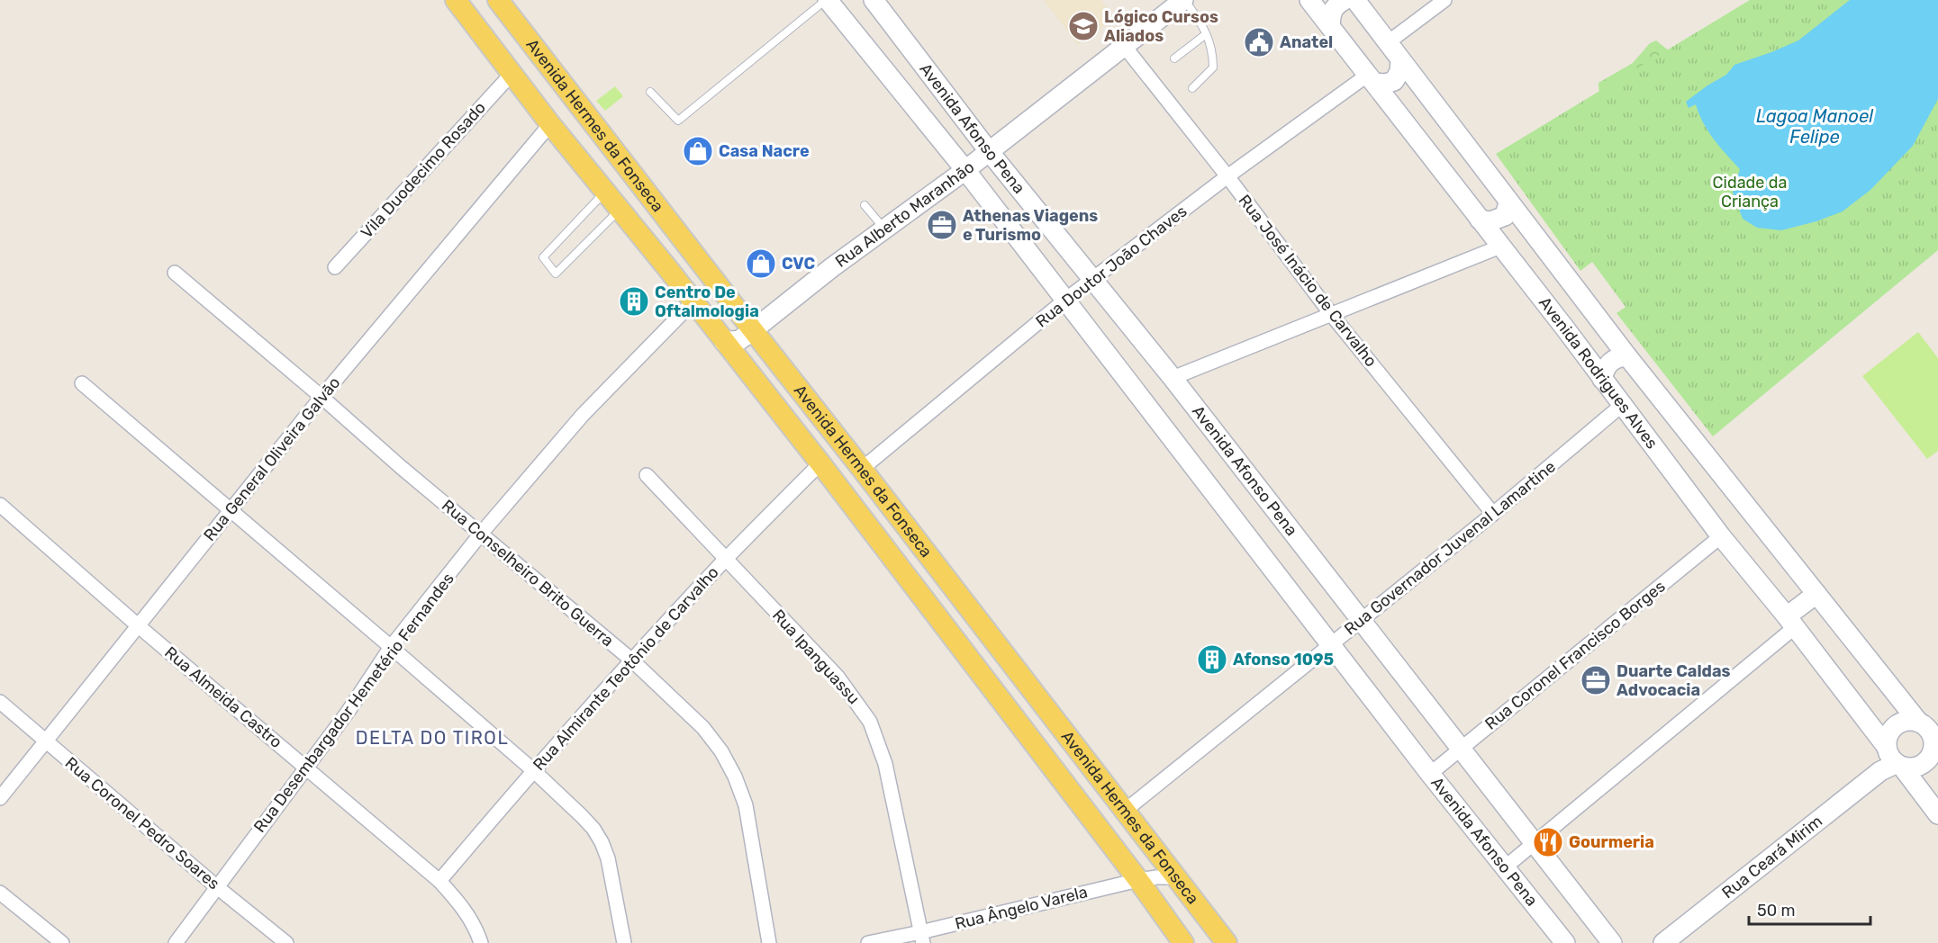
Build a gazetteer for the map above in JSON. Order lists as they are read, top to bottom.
{
  "streets": {
    "main road": [
      "Avenida Hermes da Fonseca",
      "Avenida Afonso Pena",
      "Rua Alberto Maranhão",
      "Avenida Rodrigues Alves",
      "Rua Ceará Mirim"
    ],
    "street": [
      "Vila Duodecimo Rosado",
      "Rua Doutor João Chaves",
      "Rua José Inácio de Carvalho",
      "Rua General Oliveira Galvão",
      "Rua Governador Juvenal Lamartine",
      "Rua Conselheiro Brito Guerra",
      "Rua Coronel Francisco Borges",
      "Rua Ipanguassu",
      "Rua Almirante Teotônio de Carvalho",
      "Rua Almeida Castro",
      "Rua Desembargador Hemetério Fernandes",
      "Rua Coronel Pedro Soares",
      "Rua Ângelo Varela"
    ]
  },
  "crossings": [
    ["Avenida Hermes da Fonseca", "Vila Duodecimo Rosado"],
    ["Avenida Hermes da Fonseca", "Rua Alberto Maranhão"],
    ["Avenida Hermes da Fonseca", "Rua Doutor João Chaves"],
    ["Avenida Hermes da Fonseca", "Rua General Oliveira Galvão"],
    ["Avenida Hermes da Fonseca", "Rua Governador Juvenal Lamartine"],
    ["Avenida Hermes da Fonseca", "Rua Almirante Teotônio de Carvalho"],
    ["Avenida Hermes da Fonseca", "Rua Desembargador Hemetério Fernandes"],
    ["Avenida Hermes da Fonseca", "Rua Ângelo Varela"],
    ["Avenida Afonso Pena", "Rua Alberto Maranhão"],
    ["Avenida Afonso Pena", "Rua Doutor João Chaves"],
    ["Avenida Afonso Pena", "Rua Governador Juvenal Lamartine"],
    ["Avenida Afonso Pena", "Rua Coronel Francisco Borges"],
    ["Rua Alberto Maranhão", "Rua José Inácio de Carvalho"],
    ["Rua Doutor João Chaves", "Rua José Inácio de Carvalho"],
    ["Rua Doutor João Chaves", "Avenida Rodrigues Alves"],
    ["Rua José Inácio de Carvalho", "Rua Governador Juvenal Lamartine"],
    ["Avenida Rodrigues Alves", "Rua Governador Juvenal Lamartine"],
    ["Avenida Rodrigues Alves", "Rua Coronel Francisco Borges"],
    ["Avenida Rodrigues Alves", "Rua Ceará Mirim"],
    ["Rua General Oliveira Galvão", "Rua Conselheiro Brito Guerra"],
    ["Rua General Oliveira Galvão", "Rua Almeida Castro"],
    ["Rua General Oliveira Galvão", "Rua Coronel Pedro Soares"],
    ["Rua Conselheiro Brito Guerra", "Rua Almirante Teotônio de Carvalho"],
    ["Rua Conselheiro Brito Guerra", "Rua Desembargador Hemetério Fernandes"],
    ["Rua Ipanguassu", "Rua Almirante Teotônio de Carvalho"],
    ["Rua Ipanguassu", "Rua Ângelo Varela"],
    ["Rua Almirante Teotônio de Carvalho", "Rua Almeida Castro"],
    ["Rua Almeida Castro", "Rua Desembargador Hemetério Fernandes"],
    ["Rua Desembargador Hemetério Fernandes", "Rua Coronel Pedro Soares"]
  ],
  "districts": ["DELTA DO TIROL"],
  "water": ["Lagoa Manoel Felipe"],
  "parks": ["Cidade da Criança"],
  "places": {
    "school or university": ["Lógico Cursos Aliados"],
    "public building": ["Anatel"],
    "shop": ["Casa Nacre", "CVC"],
    "office": ["Athenas Viagens e Turismo", "Duarte Caldas Advocacia"],
    "building": ["Centro De Oftalmologia", "Afonso 1095"],
    "restaurant": ["Gourmeria"]
  },
  "scale_bar": "50 m"
}
